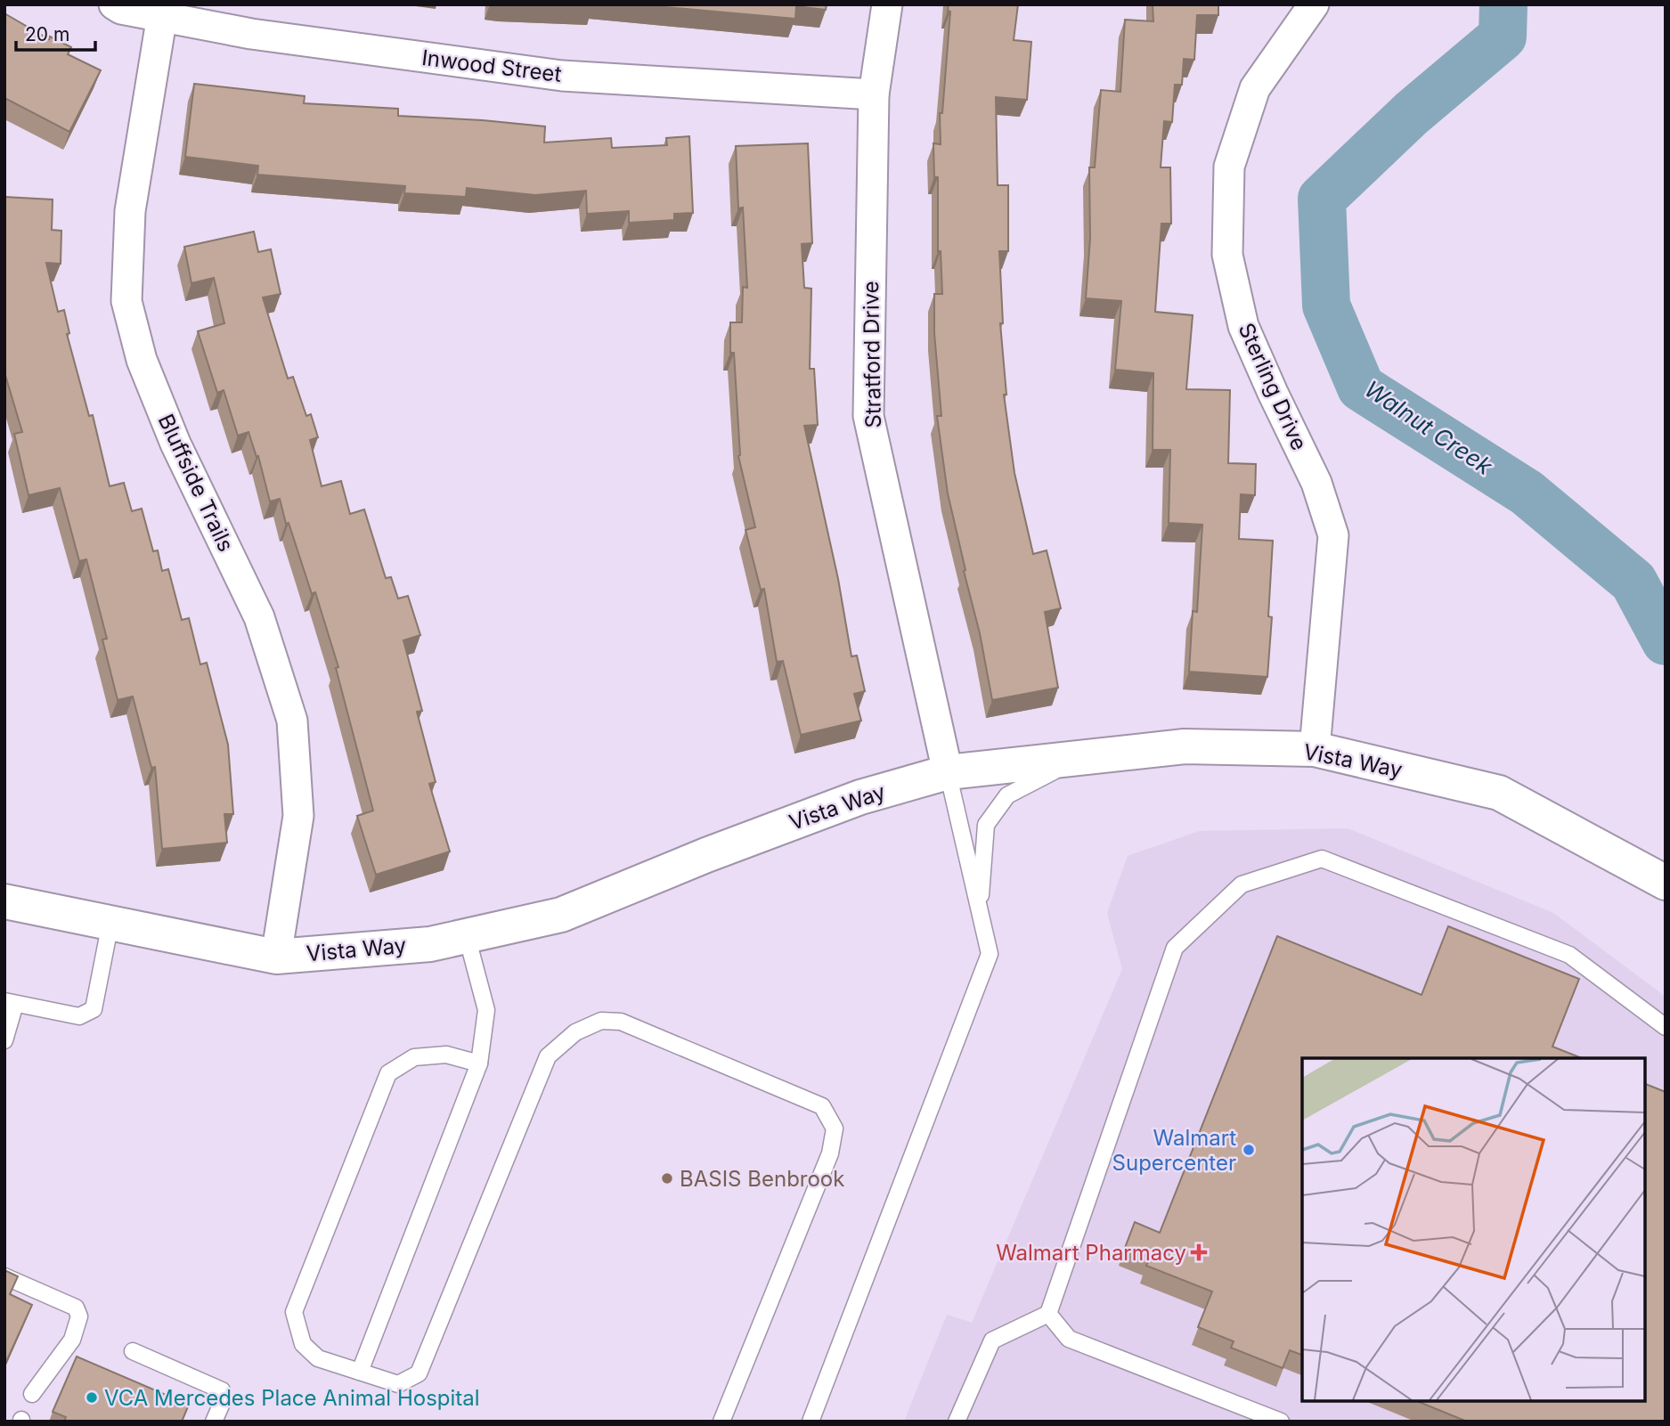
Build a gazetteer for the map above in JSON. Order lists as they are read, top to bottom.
{
  "streets": {
    "street": [
      "Inwood Street",
      "Stratford Drive",
      "Sterling Drive",
      "Bluffside Trails",
      "Vista Way"
    ]
  },
  "crossings": [
    ["Inwood Street", "Stratford Drive"],
    ["Inwood Street", "Bluffside Trails"],
    ["Stratford Drive", "Vista Way"],
    ["Sterling Drive", "Vista Way"],
    ["Bluffside Trails", "Vista Way"]
  ],
  "water": ["Walnut Creek"],
  "places": {
    "other": ["Walmart Supercenter", "BASIS Benbrook", "VCA Mercedes Place Animal Hospital"],
    "health": ["Walmart Pharmacy"]
  },
  "scale_bar": "20 m"
}
